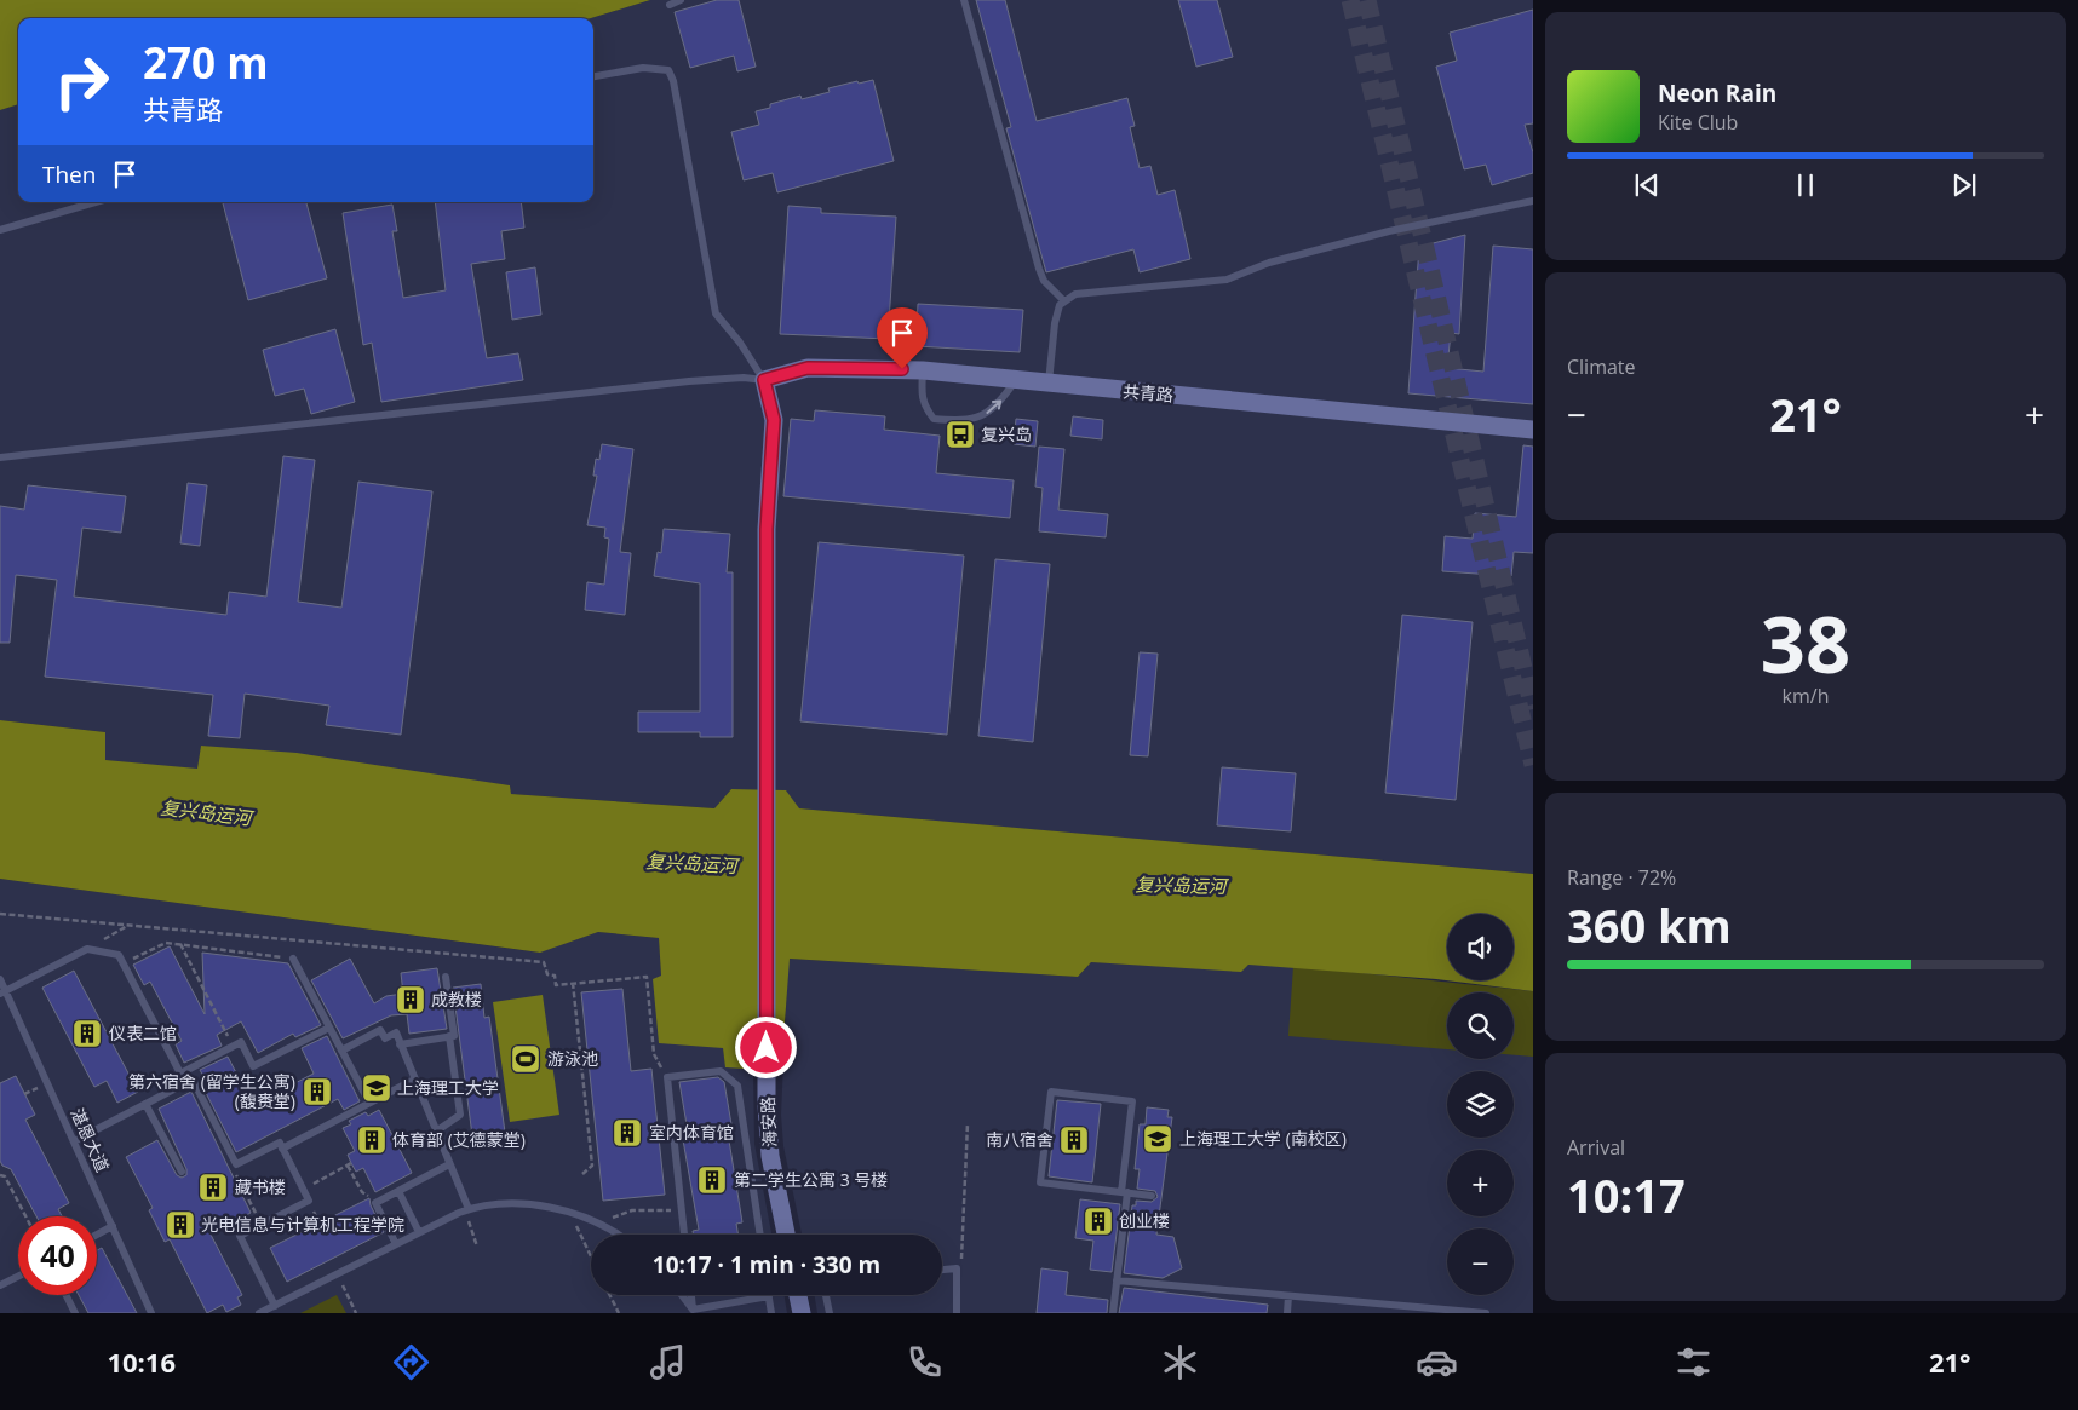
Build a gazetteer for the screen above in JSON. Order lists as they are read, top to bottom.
{
  "streets": {
    "street": ["共青路", "海安路"],
    "lane": ["湛恩大道"]
  },
  "crossings": [
    ["共青路", "海安路"]
  ],
  "water": ["复兴岛运河"],
  "places": {
    "bus stop": ["复兴岛"],
    "building": [
      "成教楼",
      "仪表二馆",
      "第六宿舍 (留学生公寓) (馥赉堂)",
      "室内体育馆",
      "体育部 (艾德蒙堂)",
      "南八宿舍",
      "第二学生公寓 3 号楼",
      "藏书楼",
      "创业楼",
      "光电信息与计算机工程学院"
    ],
    "sports": ["游泳池"],
    "school or university": ["上海理工大学", "上海理工大学 (南校区)"]
  },
  "page": {
    "turn": ["270 m", "共青路"],
    "song": ["Neon Rain", "Kite Club"],
    "then": "Then",
    "tile": [
      "Climate",
      ["38", "km/h"],
      ["Range · 72%", "360 km"],
      ["Arrival", "10:17"]
    ],
    "heat": ["−", "21°", "+"],
    "map_buttons": ["+", "−"],
    "limit": "40",
    "trip": "10:17 · 1 min · 330 m",
    "tabs": ["10:16", "21°"]
  }
}
